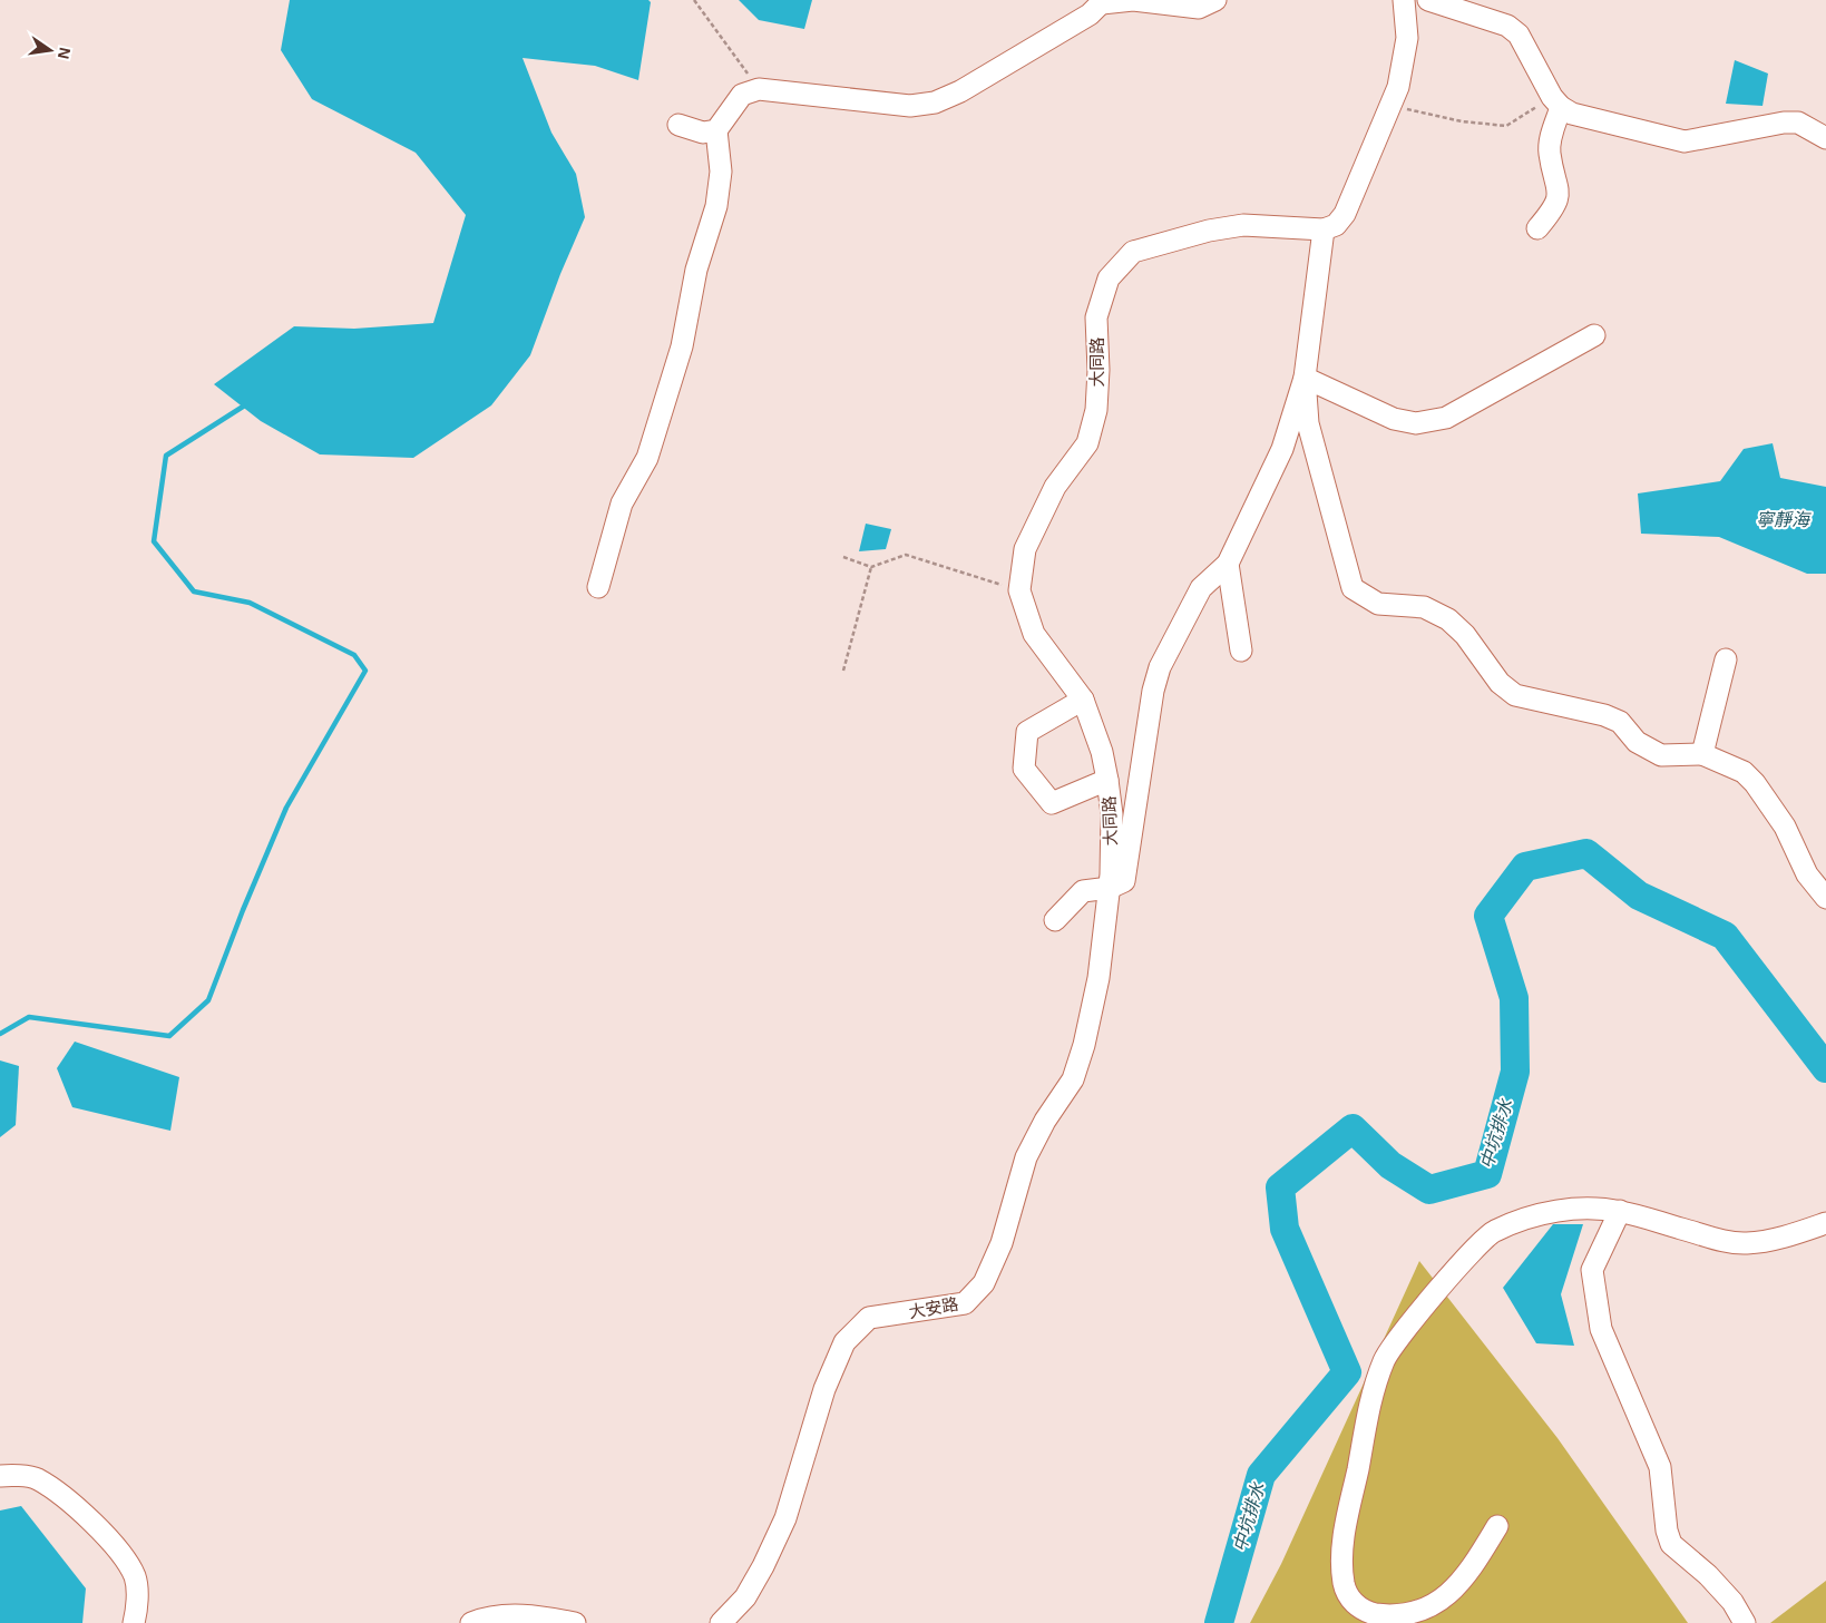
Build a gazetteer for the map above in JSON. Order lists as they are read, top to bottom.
{
  "streets": {
    "street": ["大同路", "大安路"]
  },
  "crossings": [
    ["大同路", "大安路"]
  ],
  "water": ["寧靜海", "中坑排水"],
  "north": "right"
}
